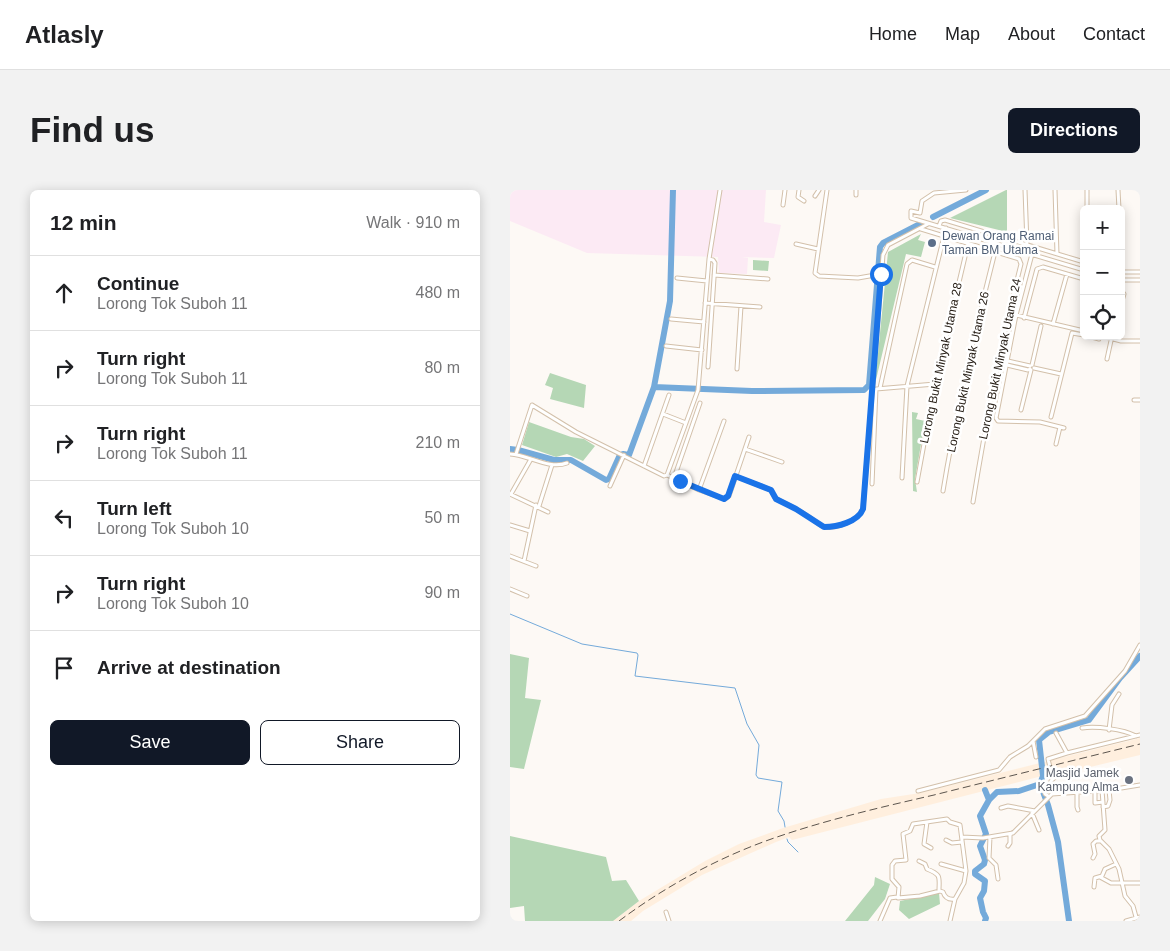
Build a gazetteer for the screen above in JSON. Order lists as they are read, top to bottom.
{
  "streets": {
    "street": ["Lorong Bukit Minyak Utama 24", "Lorong Bukit Minyak Utama 28", "Lorong Bukit Minyak Utama 26"]
  },
  "crossings": [
    ["Lorong Bukit Minyak Utama 24", "Lorong Bukit Minyak Utama 28"],
    ["Lorong Bukit Minyak Utama 24", "Lorong Bukit Minyak Utama 26"]
  ],
  "places": ["Dewan Orang Ramai Taman BM Utama", "Masjid Jamek Kampung Alma"],
  "page": {
    "header": "Atlasly",
    "nav": [
      "Home",
      "Map",
      "About",
      "Contact"
    ],
    "buttons": [
      "Directions",
      ["Save", "Share"]
    ],
    "title": "Find us",
    "heading": ["12 min", "Walk · 910 m"],
    "map_buttons": ["+", "−"],
    "list": [
      ["Continue", "Lorong Tok Suboh 11", "480 m"],
      ["Turn right", "Lorong Tok Suboh 11", "80 m"],
      ["Turn right", "Lorong Tok Suboh 11", "210 m"],
      ["Turn left", "Lorong Tok Suboh 10", "50 m"],
      ["Turn right", "Lorong Tok Suboh 10", "90 m"],
      "Arrive at destination"
    ]
  }
}
